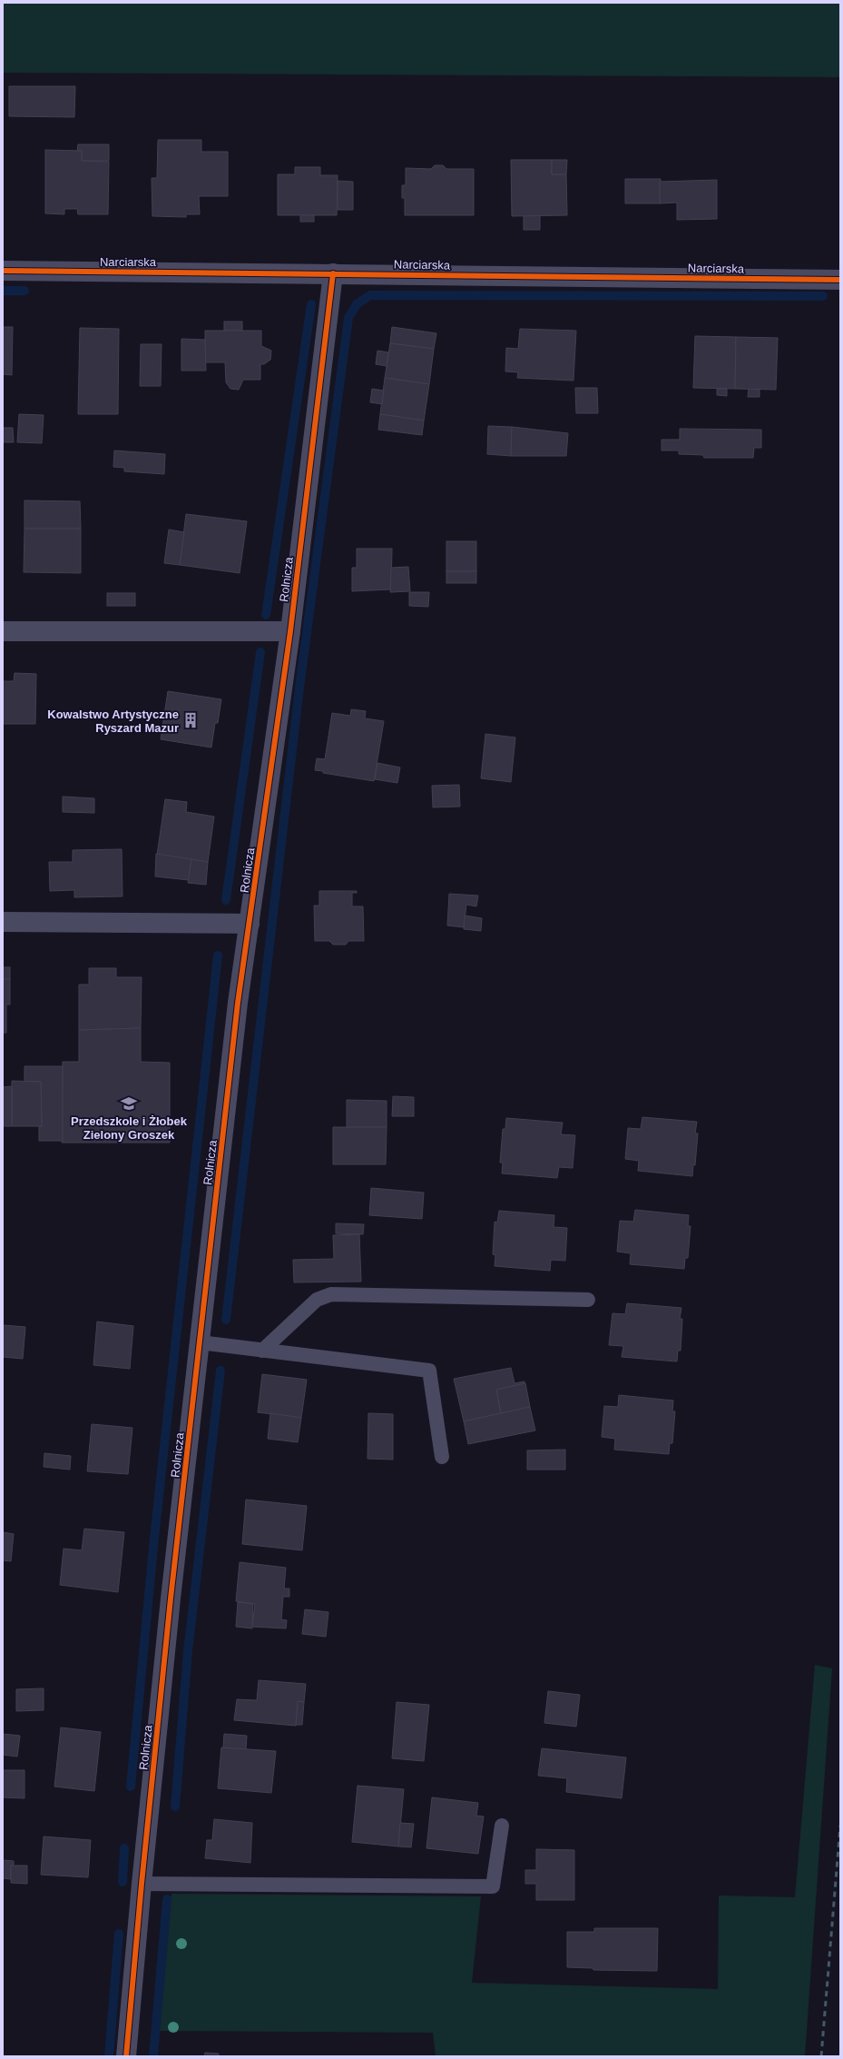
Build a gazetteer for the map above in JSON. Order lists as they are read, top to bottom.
{
  "streets": {
    "street": ["Narciarska", "Rolnicza"]
  },
  "crossings": [
    ["Narciarska", "Rolnicza"]
  ],
  "places": {
    "building": ["Kowalstwo Artystyczne Ryszard Mazur"],
    "school or university": ["Przedszkole i Żłobek Zielony Groszek"]
  }
}
